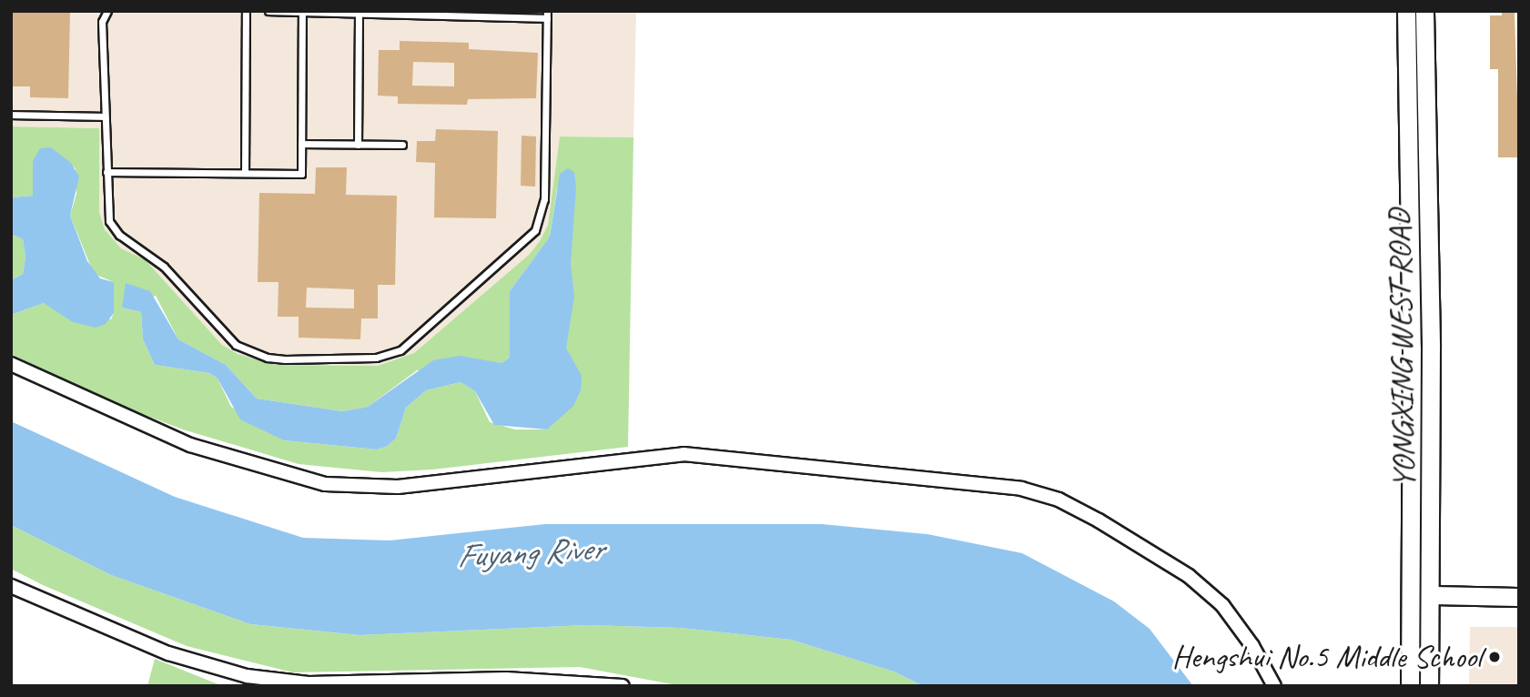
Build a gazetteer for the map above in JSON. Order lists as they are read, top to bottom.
{
  "streets": {
    "main road": ["YONGXING WEST ROAD"]
  },
  "water": ["Fuyang River"],
  "places": ["Hengshui No.5 Middle School"]
}
